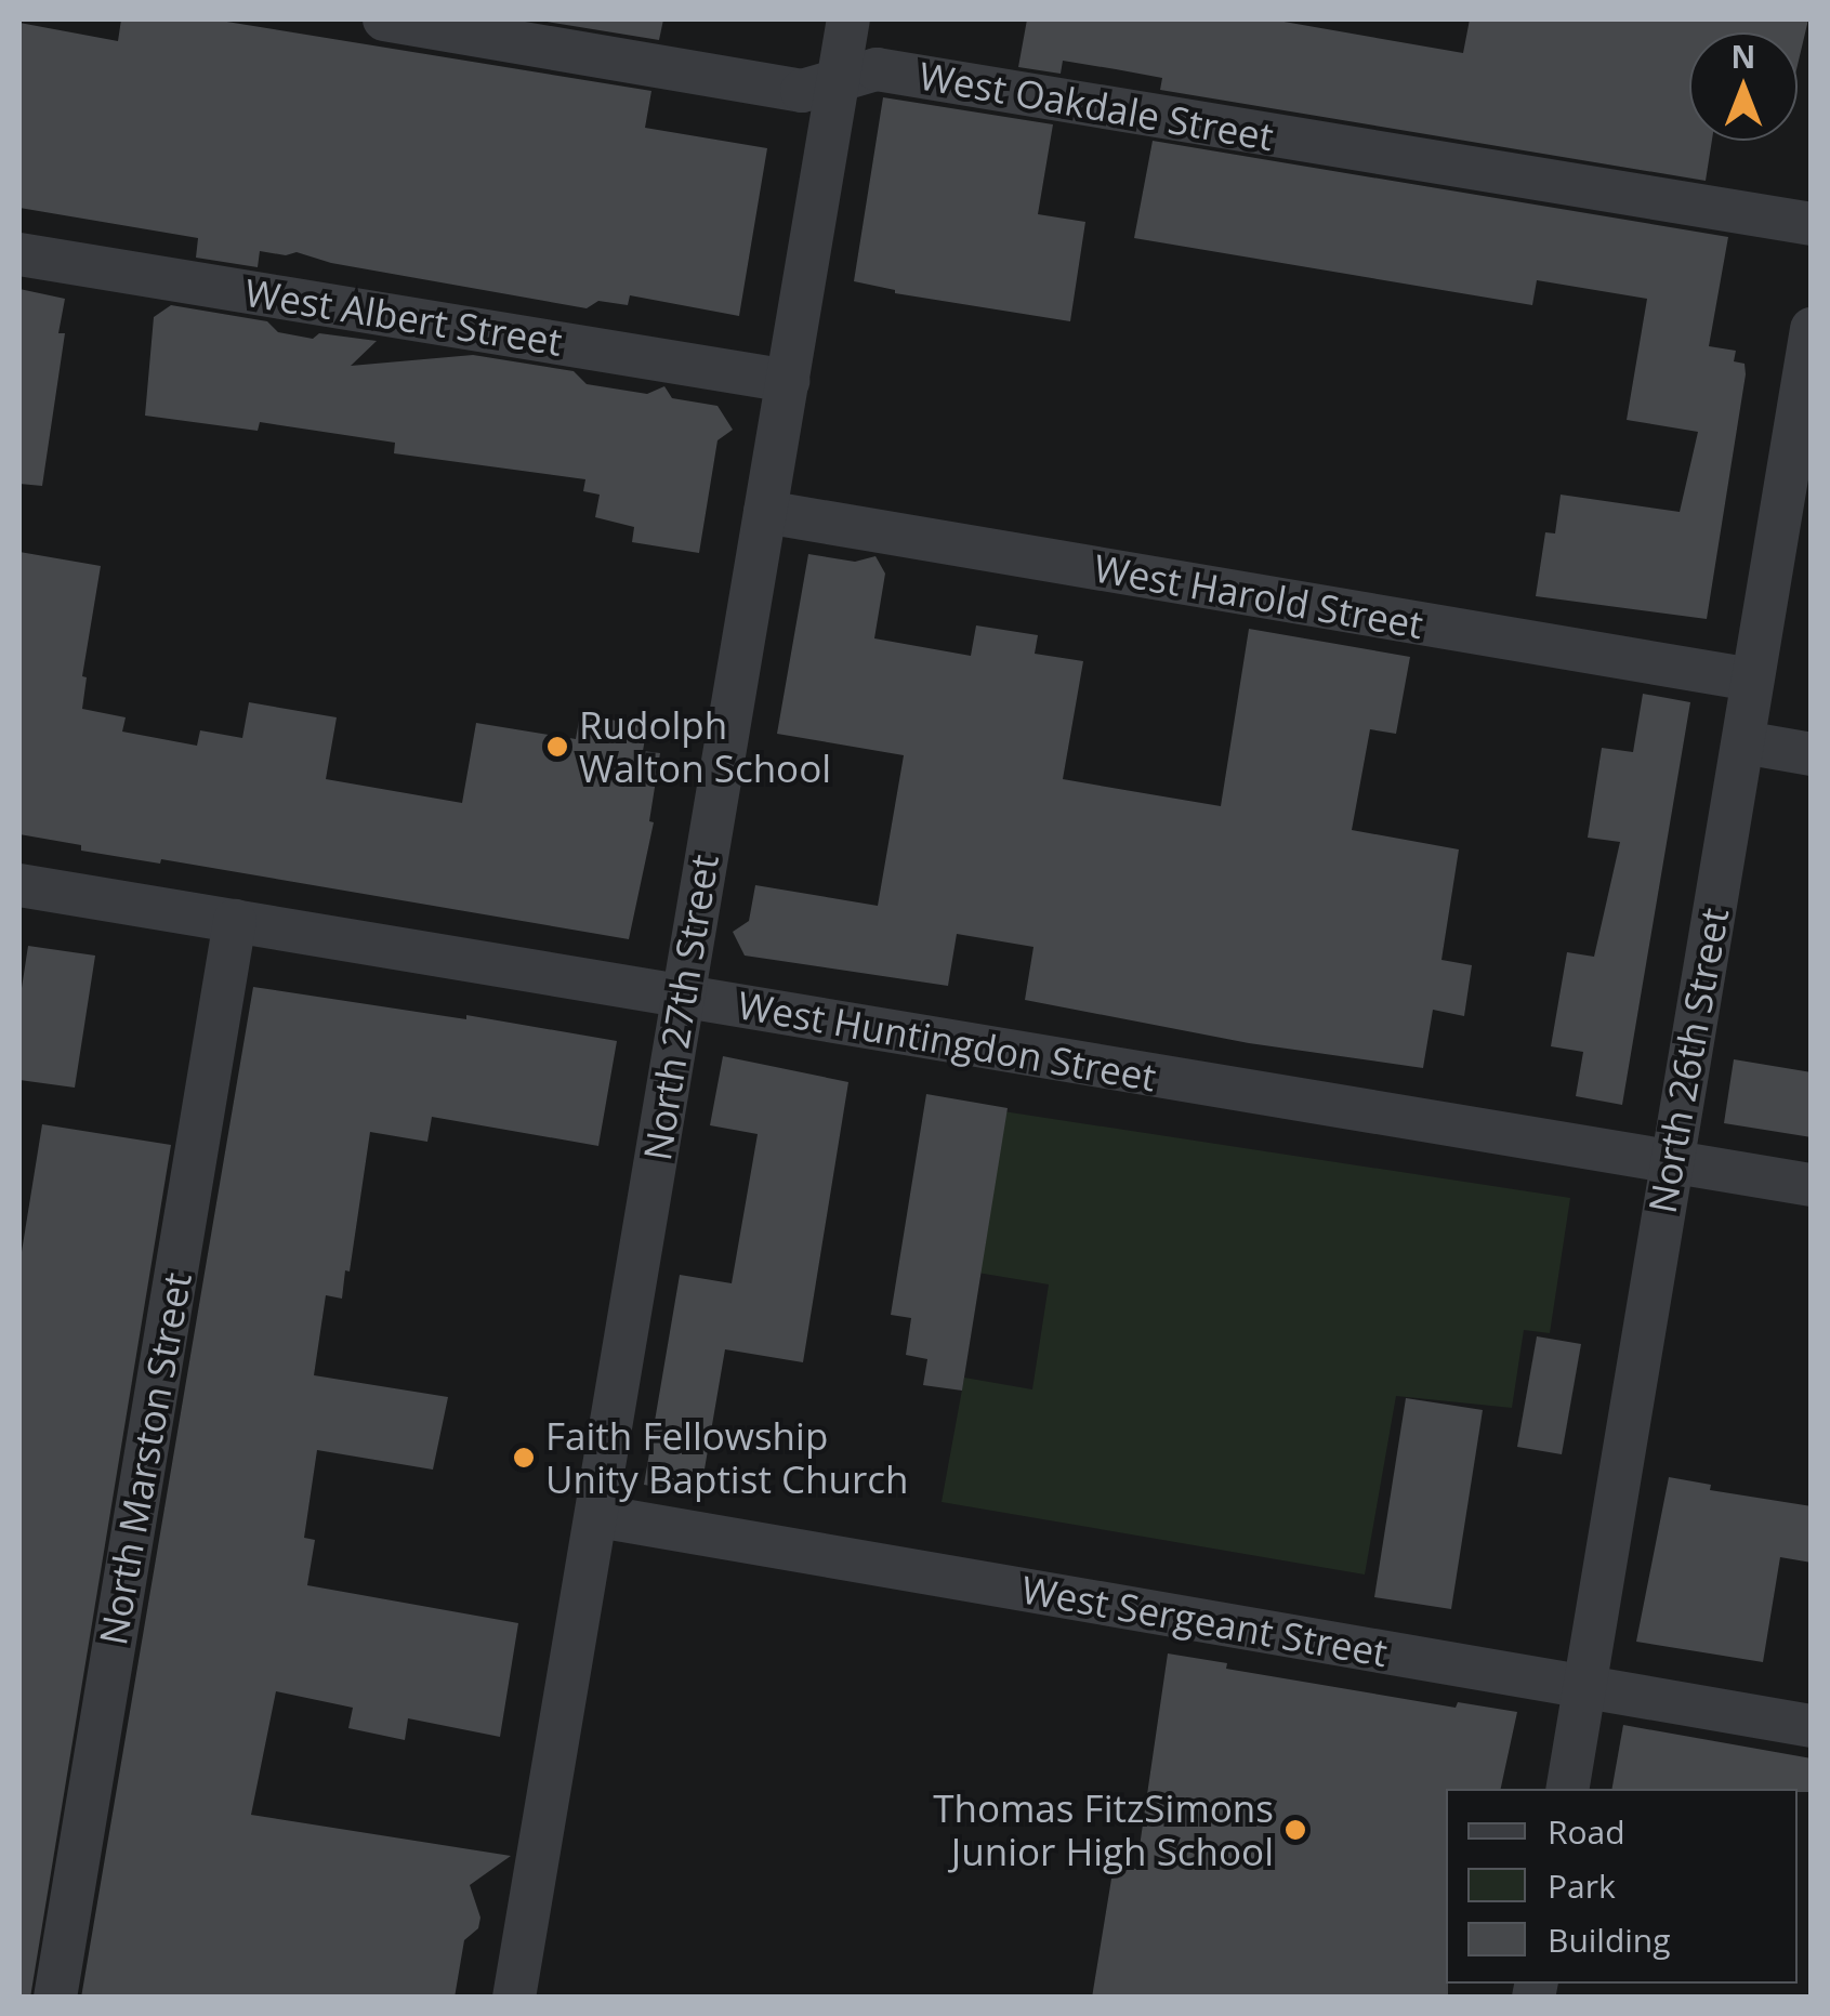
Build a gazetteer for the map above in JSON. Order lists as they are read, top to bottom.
{
  "streets": {
    "street": [
      "West Oakdale Street",
      "West Albert Street",
      "West Harold Street",
      "North 27th Street",
      "West Huntingdon Street",
      "North 26th Street",
      "North Marston Street",
      "West Sergeant Street"
    ]
  },
  "crossings": [
    ["West Oakdale Street", "North 27th Street"],
    ["West Albert Street", "North 27th Street"],
    ["West Harold Street", "North 27th Street"],
    ["West Harold Street", "North 26th Street"],
    ["North 27th Street", "West Huntingdon Street"],
    ["North 27th Street", "West Sergeant Street"],
    ["West Huntingdon Street", "North 26th Street"],
    ["West Huntingdon Street", "North Marston Street"],
    ["North 26th Street", "West Sergeant Street"]
  ],
  "places": ["Rudolph Walton School", "Faith Fellowship Unity Baptist Church", "Thomas FitzSimons Junior High School"],
  "legend": ["Road", "Park", "Building"],
  "north": "top"
}
